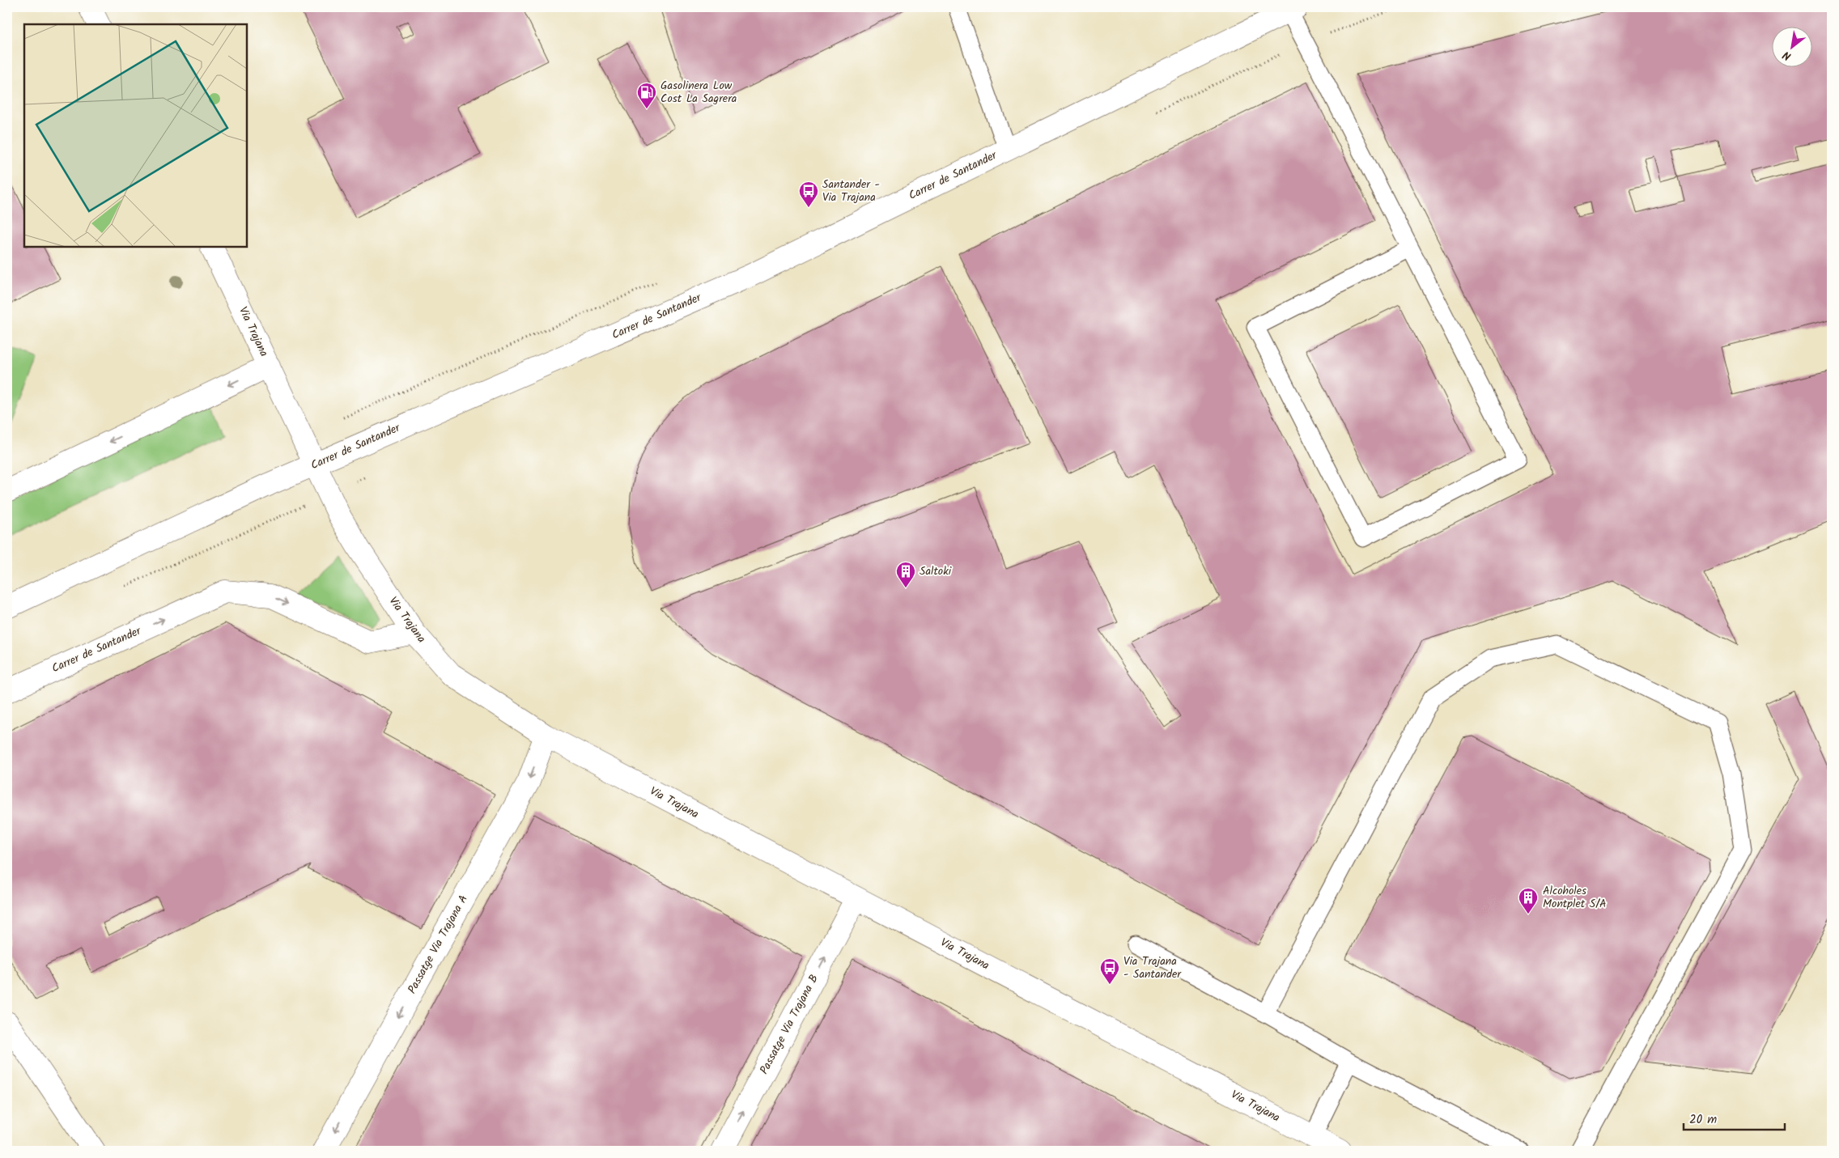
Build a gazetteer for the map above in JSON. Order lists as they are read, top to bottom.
{
  "streets": {
    "street": [
      "Carrer de Santander",
      "Via Trajana",
      "Passatge Via Trajana A",
      "Passatge Via Trajana B"
    ]
  },
  "crossings": [
    ["Carrer de Santander", "Via Trajana"],
    ["Via Trajana", "Passatge Via Trajana A"],
    ["Via Trajana", "Passatge Via Trajana B"]
  ],
  "one_way": ["Passatge Via Trajana A", "Passatge Via Trajana B"],
  "places": {
    "fuel station": ["Gasolinera Low Cost La Sagrera"],
    "bus stop": ["Santander - Via Trajana", "Via Trajana - Santander"],
    "building": ["Saltoki", "Alcoholes Montplet S/A"]
  },
  "scale_bar": "20 m",
  "north": "bottom left"
}
